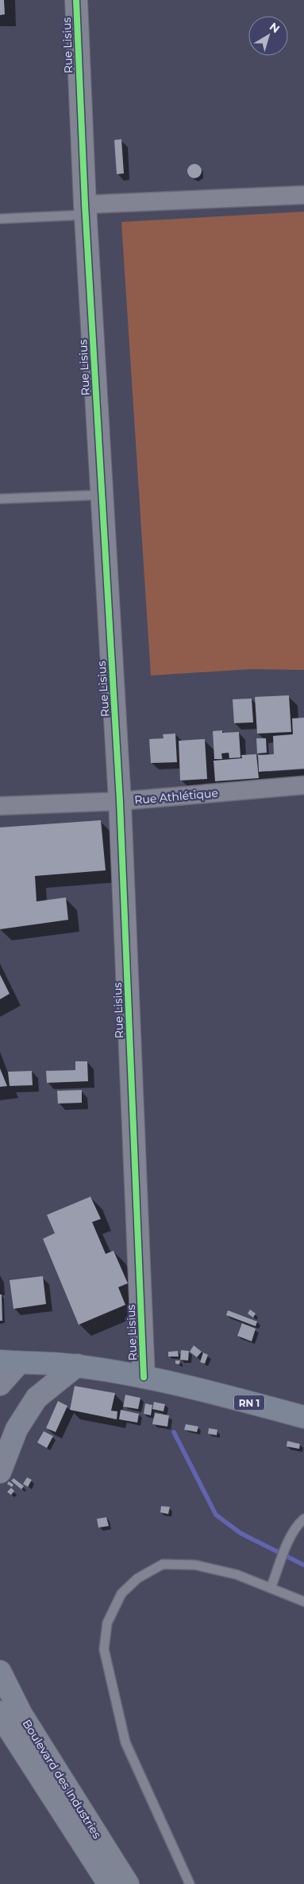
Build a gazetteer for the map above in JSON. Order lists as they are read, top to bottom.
{
  "streets": {
    "main road": ["RN 1", "Boulevard des Industries"],
    "street": ["Rue Lisius", "Rue Athlétique"]
  },
  "crossings": [
    ["Rue Lisius", "Rue Athlétique"],
    ["Rue Lisius", "RN 1"]
  ],
  "north": "top right"
}
